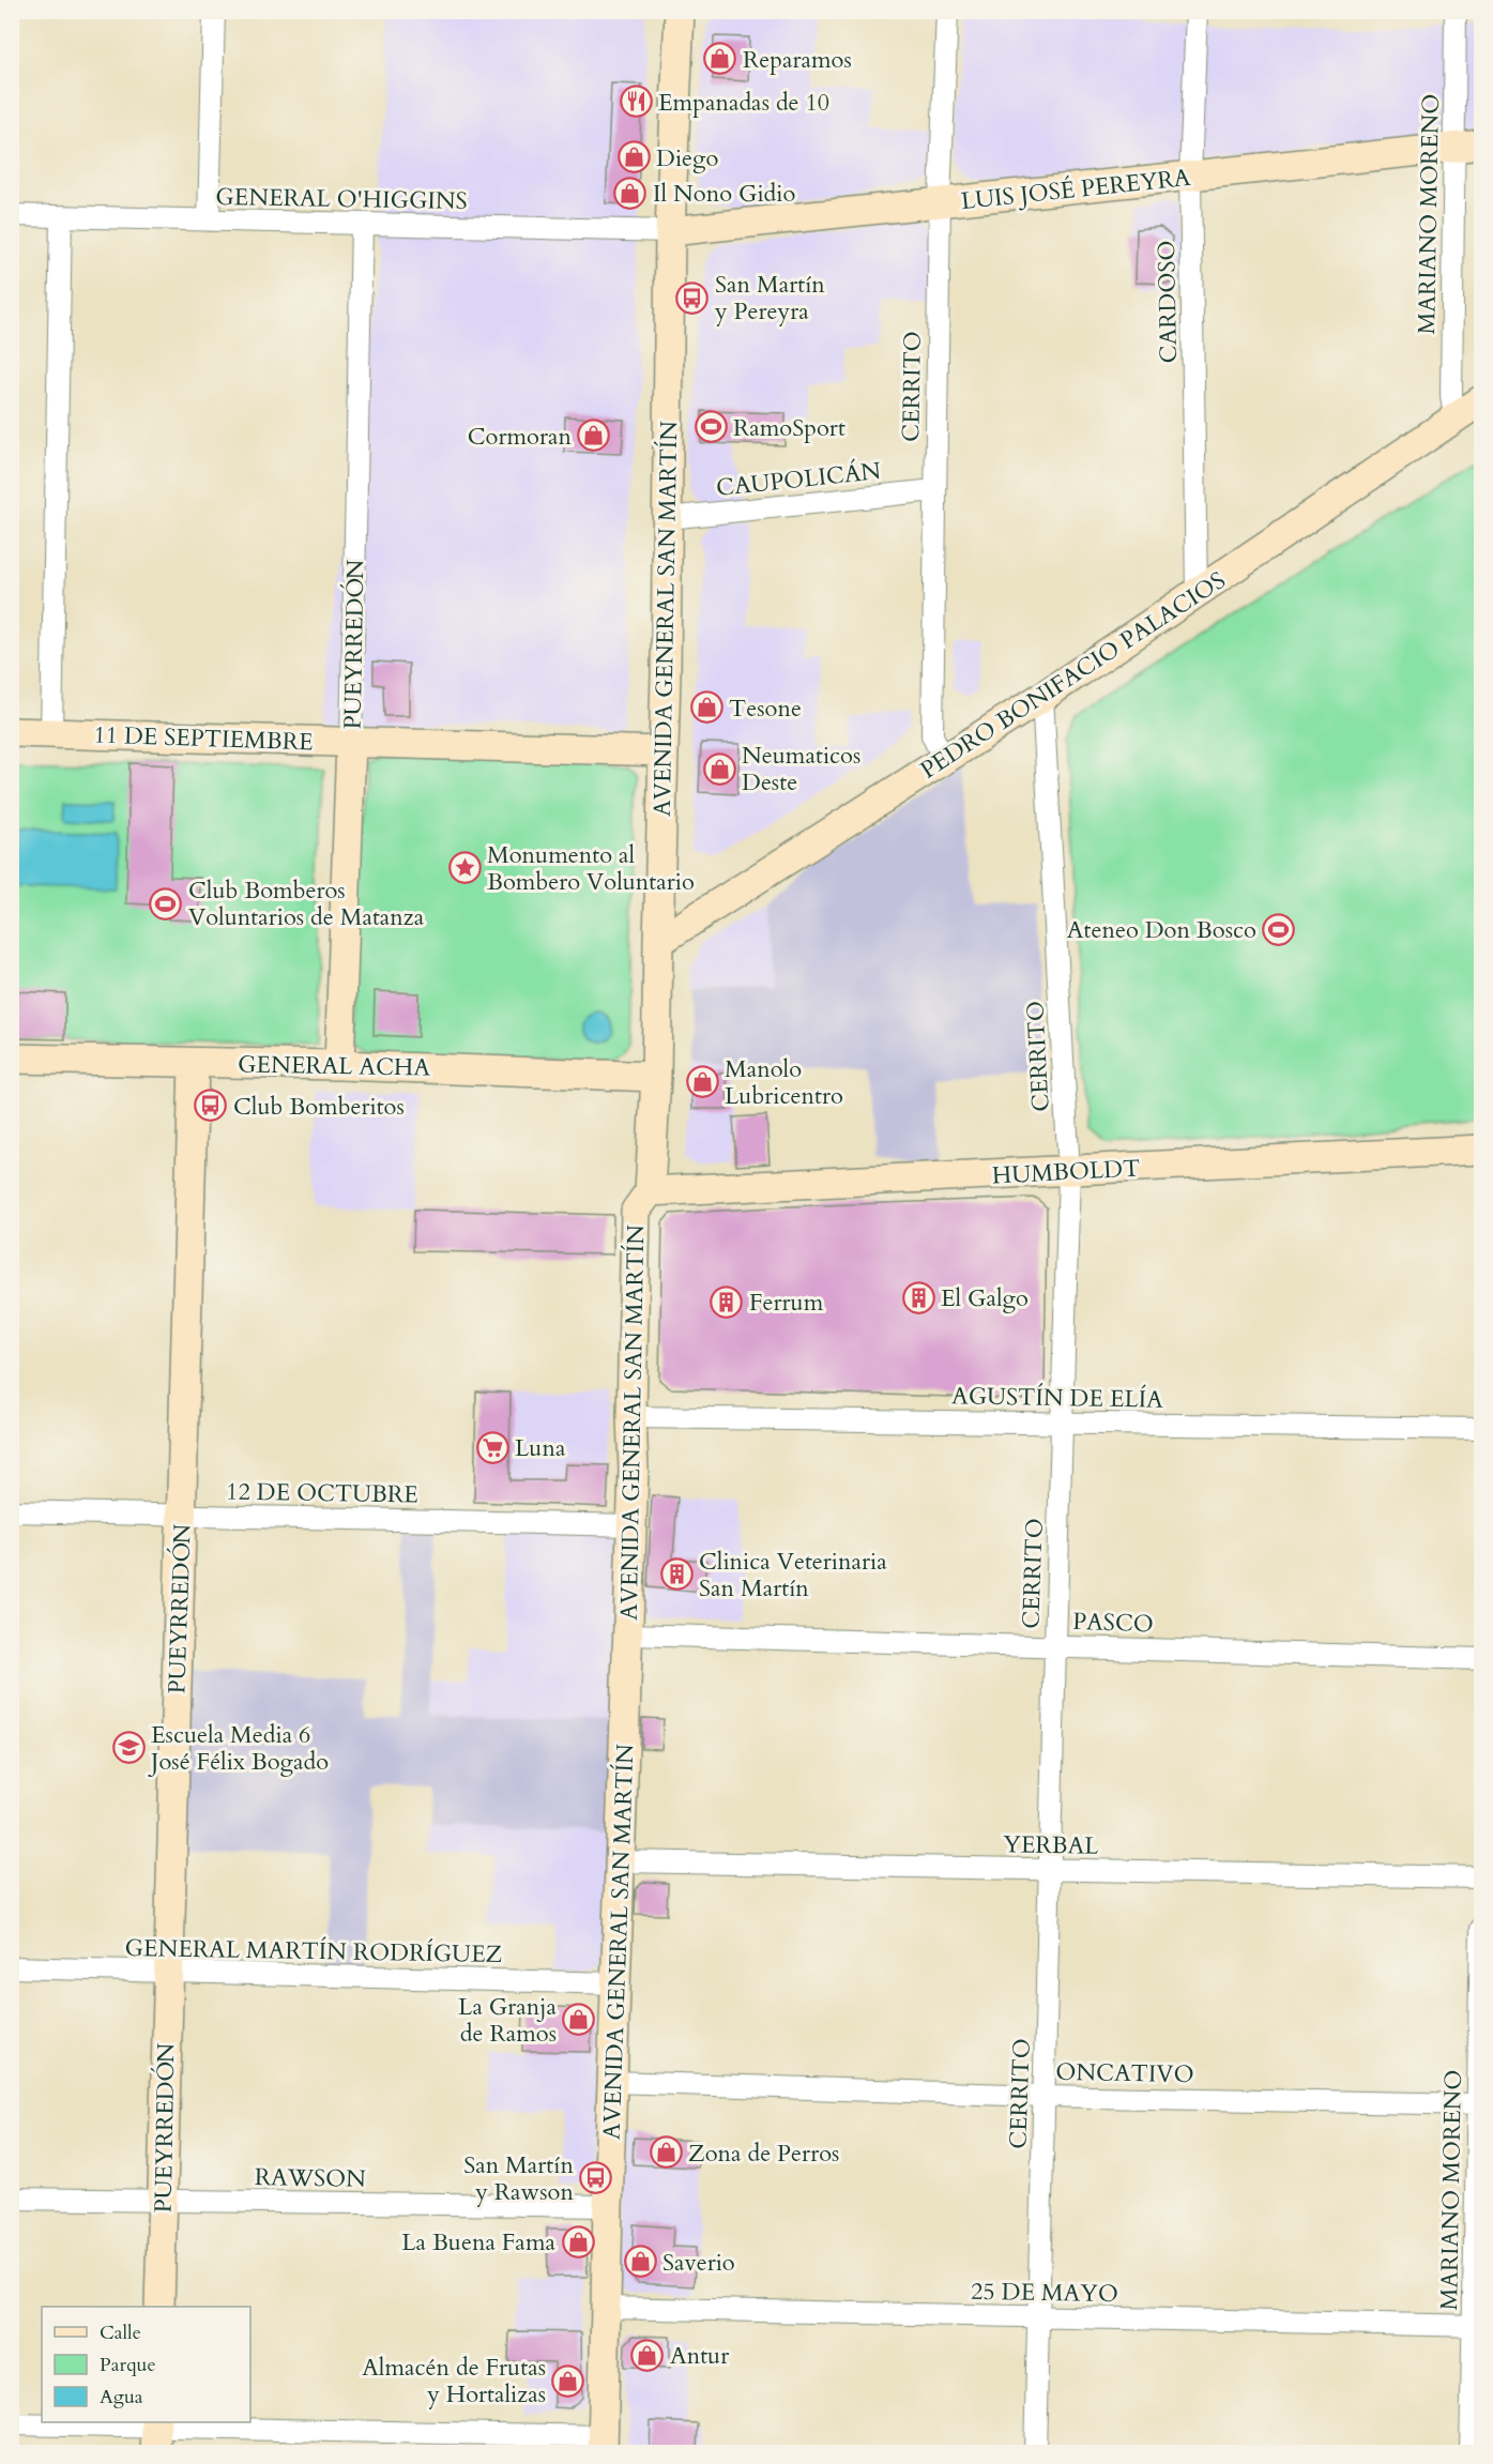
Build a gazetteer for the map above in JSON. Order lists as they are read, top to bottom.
{
  "streets": {
    "street": [
      "LUIS JOSÉ PEREYRA",
      "GENERAL O'HIGGINS",
      "MARIANO MORENO",
      "CARDOSO",
      "CERRITO",
      "CAUPOLICÁN",
      "AVENIDA GENERAL SAN MARTÍN",
      "PUEYRREDÓN",
      "PEDRO BONIFACIO PALACIOS",
      "11 DE SEPTIEMBRE",
      "GENERAL ACHA",
      "HUMBOLDT",
      "AGUSTÍN DE ELÍA",
      "12 DE OCTUBRE",
      "PASCO",
      "YERBAL",
      "GENERAL MARTÍN RODRÍGUEZ",
      "ONCATIVO",
      "RAWSON",
      "25 DE MAYO"
    ]
  },
  "crossings": [
    ["LUIS JOSÉ PEREYRA", "GENERAL O'HIGGINS"],
    ["LUIS JOSÉ PEREYRA", "MARIANO MORENO"],
    ["LUIS JOSÉ PEREYRA", "CARDOSO"],
    ["LUIS JOSÉ PEREYRA", "CERRITO"],
    ["LUIS JOSÉ PEREYRA", "AVENIDA GENERAL SAN MARTÍN"],
    ["GENERAL O'HIGGINS", "AVENIDA GENERAL SAN MARTÍN"],
    ["GENERAL O'HIGGINS", "PUEYRREDÓN"],
    ["MARIANO MORENO", "PEDRO BONIFACIO PALACIOS"],
    ["MARIANO MORENO", "ONCATIVO"],
    ["MARIANO MORENO", "25 DE MAYO"],
    ["CARDOSO", "PEDRO BONIFACIO PALACIOS"],
    ["CERRITO", "CAUPOLICÁN"],
    ["CERRITO", "PEDRO BONIFACIO PALACIOS"],
    ["CERRITO", "HUMBOLDT"],
    ["CERRITO", "AGUSTÍN DE ELÍA"],
    ["CERRITO", "PASCO"],
    ["CERRITO", "YERBAL"],
    ["CERRITO", "ONCATIVO"],
    ["CERRITO", "25 DE MAYO"],
    ["CAUPOLICÁN", "AVENIDA GENERAL SAN MARTÍN"],
    ["AVENIDA GENERAL SAN MARTÍN", "PEDRO BONIFACIO PALACIOS"],
    ["AVENIDA GENERAL SAN MARTÍN", "11 DE SEPTIEMBRE"],
    ["AVENIDA GENERAL SAN MARTÍN", "GENERAL ACHA"],
    ["AVENIDA GENERAL SAN MARTÍN", "HUMBOLDT"],
    ["AVENIDA GENERAL SAN MARTÍN", "AGUSTÍN DE ELÍA"],
    ["AVENIDA GENERAL SAN MARTÍN", "12 DE OCTUBRE"],
    ["AVENIDA GENERAL SAN MARTÍN", "PASCO"],
    ["AVENIDA GENERAL SAN MARTÍN", "YERBAL"],
    ["AVENIDA GENERAL SAN MARTÍN", "GENERAL MARTÍN RODRÍGUEZ"],
    ["AVENIDA GENERAL SAN MARTÍN", "ONCATIVO"],
    ["AVENIDA GENERAL SAN MARTÍN", "RAWSON"],
    ["AVENIDA GENERAL SAN MARTÍN", "25 DE MAYO"],
    ["PUEYRREDÓN", "11 DE SEPTIEMBRE"],
    ["PUEYRREDÓN", "GENERAL ACHA"],
    ["PUEYRREDÓN", "12 DE OCTUBRE"],
    ["PUEYRREDÓN", "GENERAL MARTÍN RODRÍGUEZ"],
    ["PUEYRREDÓN", "RAWSON"]
  ],
  "places": {
    "shop": [
      "Reparamos",
      "Diego",
      "Il Nono Gidio",
      "Cormoran",
      "Tesone",
      "Neumaticos Deste",
      "Manolo Lubricentro",
      "La Granja de Ramos",
      "Zona de Perros",
      "La Buena Fama",
      "Saverio",
      "Antur",
      "Almacén de Frutas y Hortalizas"
    ],
    "restaurant": ["Empanadas de 10"],
    "bus stop": ["San Martín y Pereyra", "Club Bomberitos", "San Martín y Rawson"],
    "sports": ["RamoSport", "Club Bomberos Voluntarios de Matanza", "Ateneo Don Bosco"],
    "place": ["Monumento al Bombero Voluntario"],
    "building": ["El Galgo", "Ferrum", "Clinica Veterinaria San Martín"],
    "supermarket": ["Luna"],
    "school or university": ["Escuela Media 6 José Félix Bogado"]
  },
  "legend": ["Calle", "Parque", "Agua"]
}
